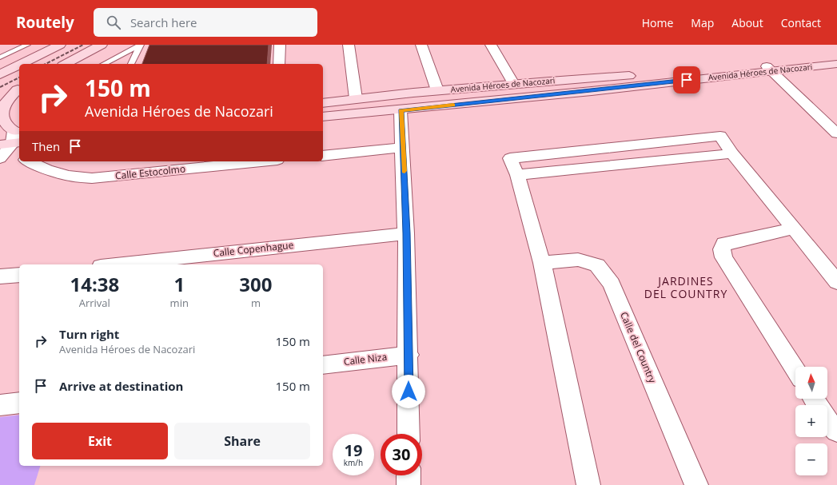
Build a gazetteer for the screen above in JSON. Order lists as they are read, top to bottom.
{
  "streets": {
    "main road": ["Avenida Héroes de Nacozari"],
    "street": [
      "Calle Estocolmo",
      "Calle Copenhague",
      "Calle del Country",
      "Calle Niza"
    ]
  },
  "districts": ["JARDINES DEL COUNTRY"],
  "north": "top",
  "page": {
    "header": "Routely",
    "search": "Search here",
    "nav": [
      "Home",
      "Map",
      "About",
      "Contact"
    ],
    "turn": ["150 m", "Avenida Héroes de Nacozari"],
    "then": "Then",
    "eta": [
      "14:38",
      "Arrival",
      "1",
      "min",
      "300",
      "m"
    ],
    "list": [
      {
        "name": "Turn right",
        "note": "Avenida Héroes de Nacozari",
        "value": "150 m"
      },
      {
        "name": "Arrive at destination",
        "value": "150 m"
      }
    ],
    "map_buttons": ["+", "−"],
    "buttons": ["Exit", "Share"],
    "speed": "19 km/h",
    "limit": "30"
  }
}
